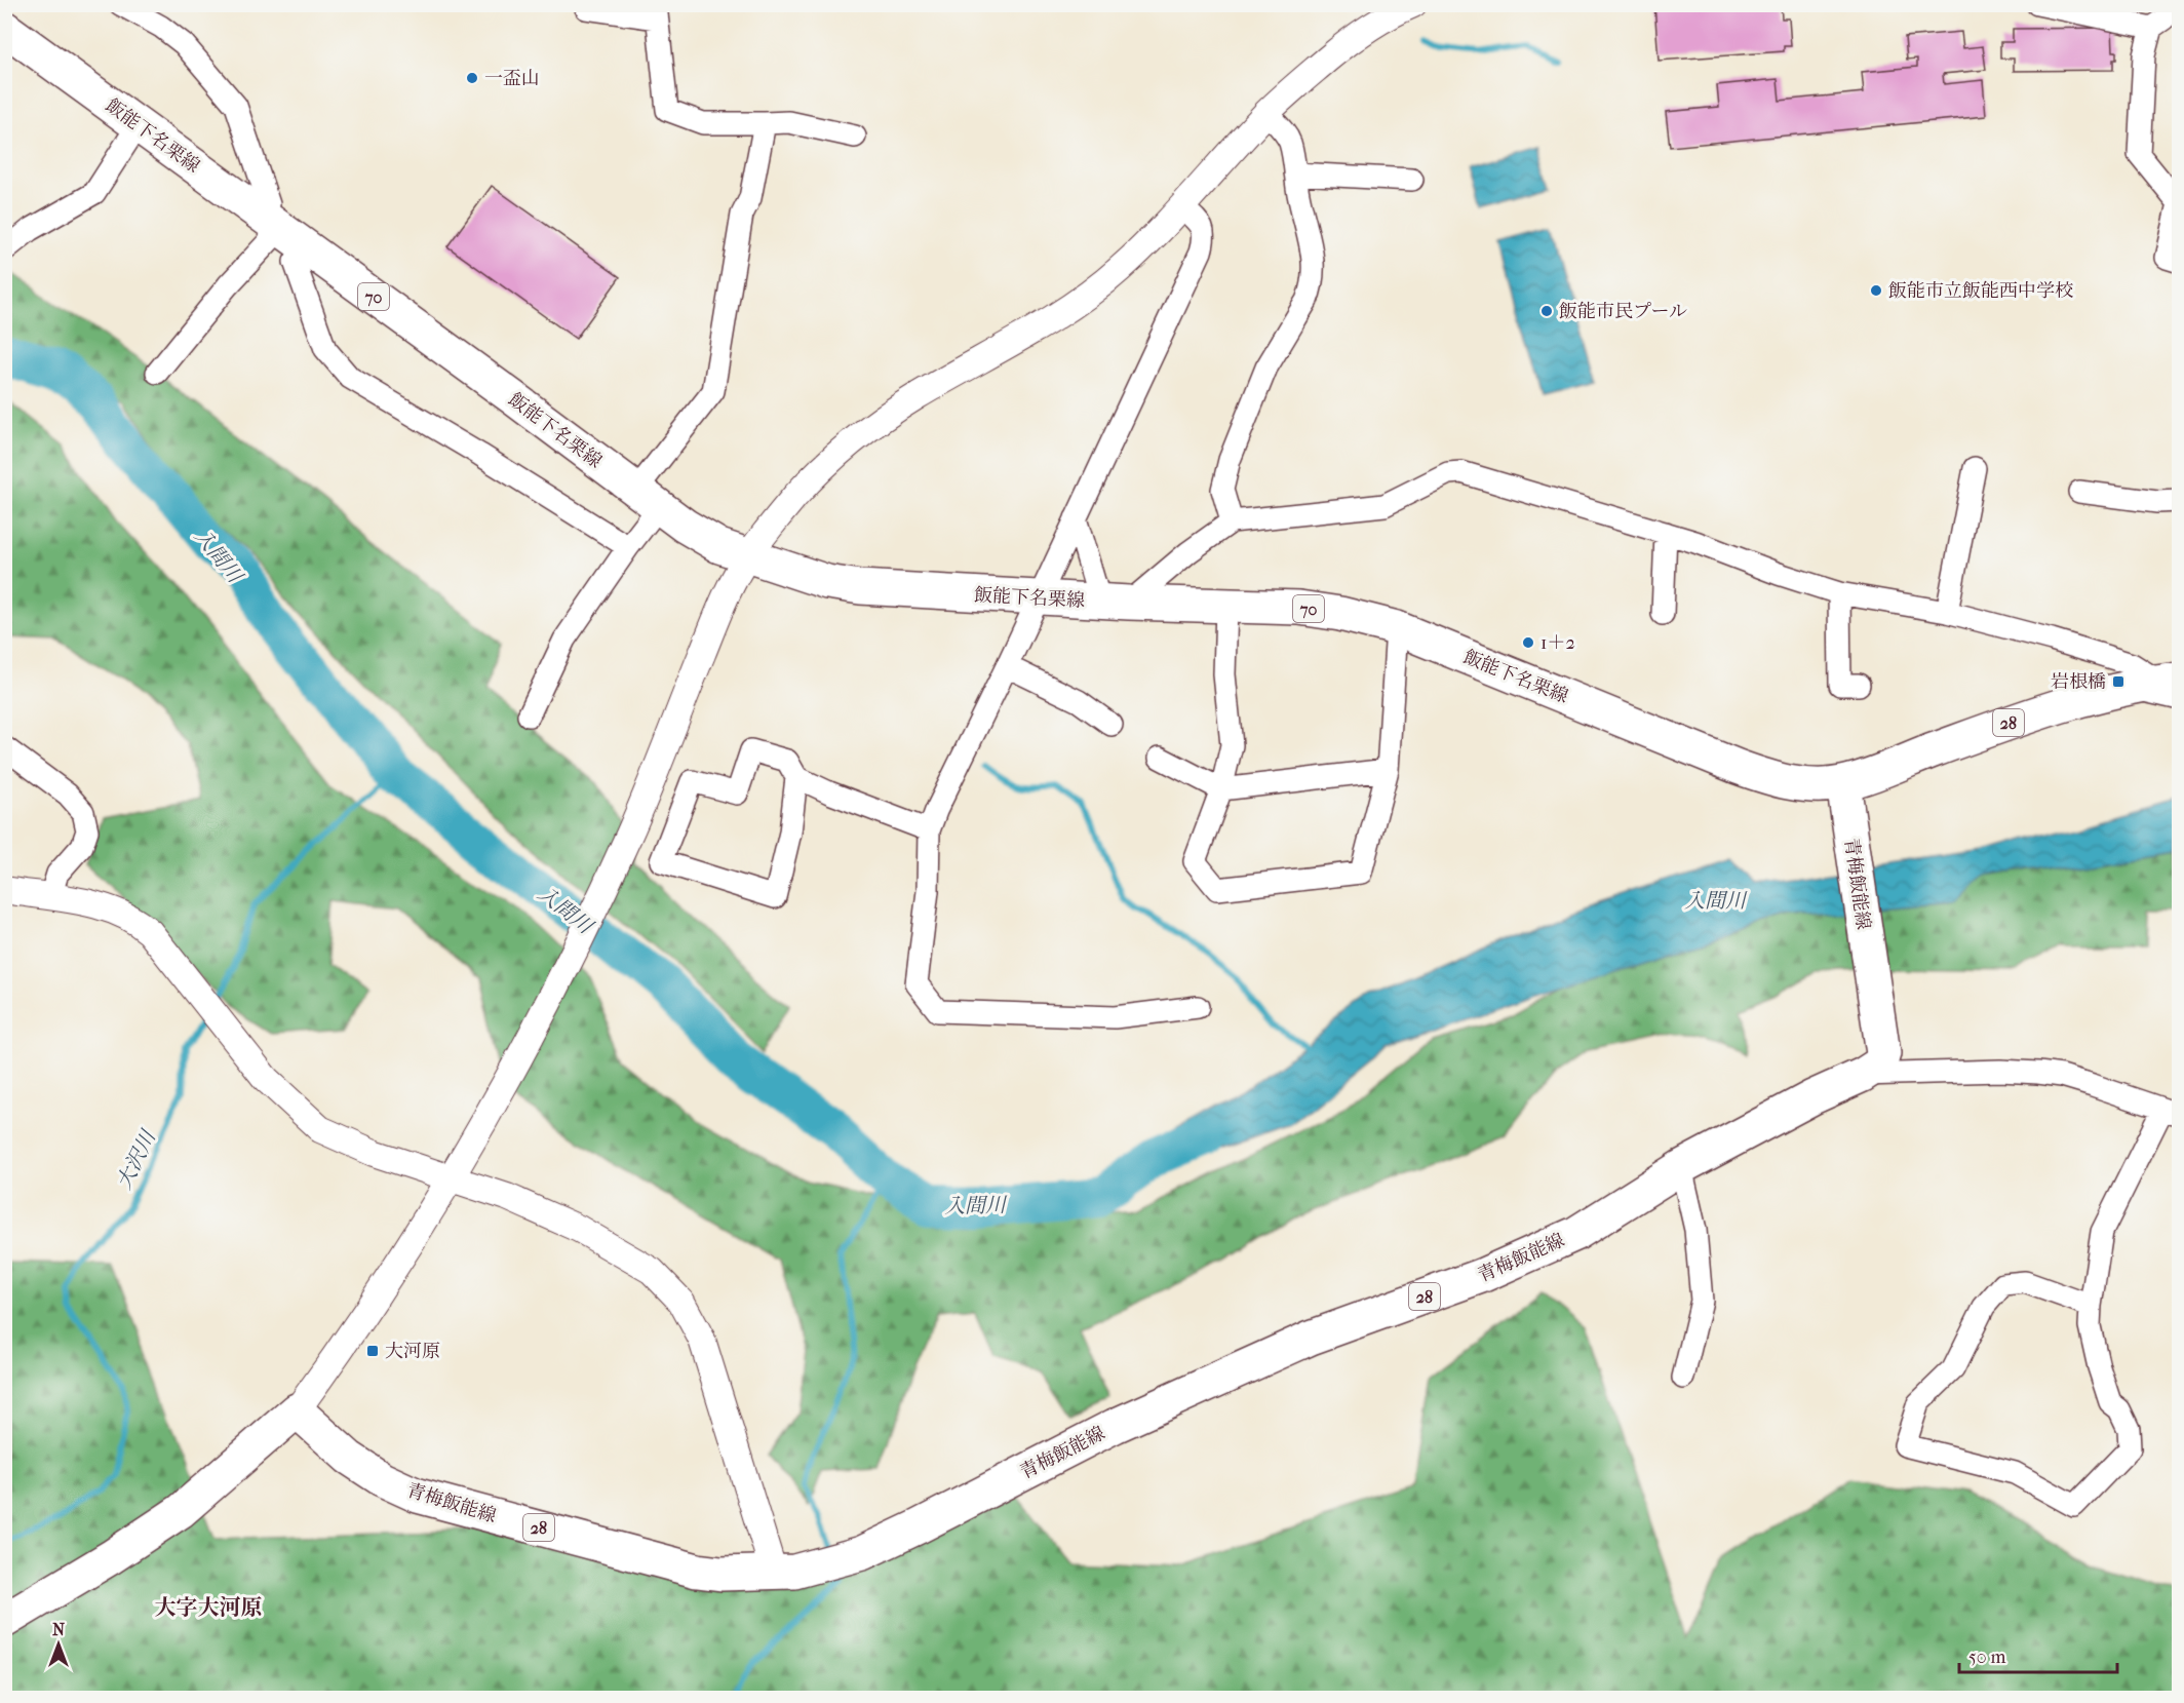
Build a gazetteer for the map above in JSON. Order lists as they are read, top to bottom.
{
  "streets": {
    "main road": [
      "飯能下名栗線",
      "70",
      "28",
      "青梅飯能線"
    ]
  },
  "crossings": [
    ["飯能下名栗線", "青梅飯能線"]
  ],
  "districts": ["大字大河原"],
  "water": ["入間川", "大沢川"],
  "places": {
    "other": [
      "一盃山",
      "飯能市立飯能西中学校",
      "飯能市民プール",
      "1＋2"
    ],
    "transit": ["岩根橋", "大河原"]
  },
  "scale_bar": "50 m",
  "north": "top"
}
